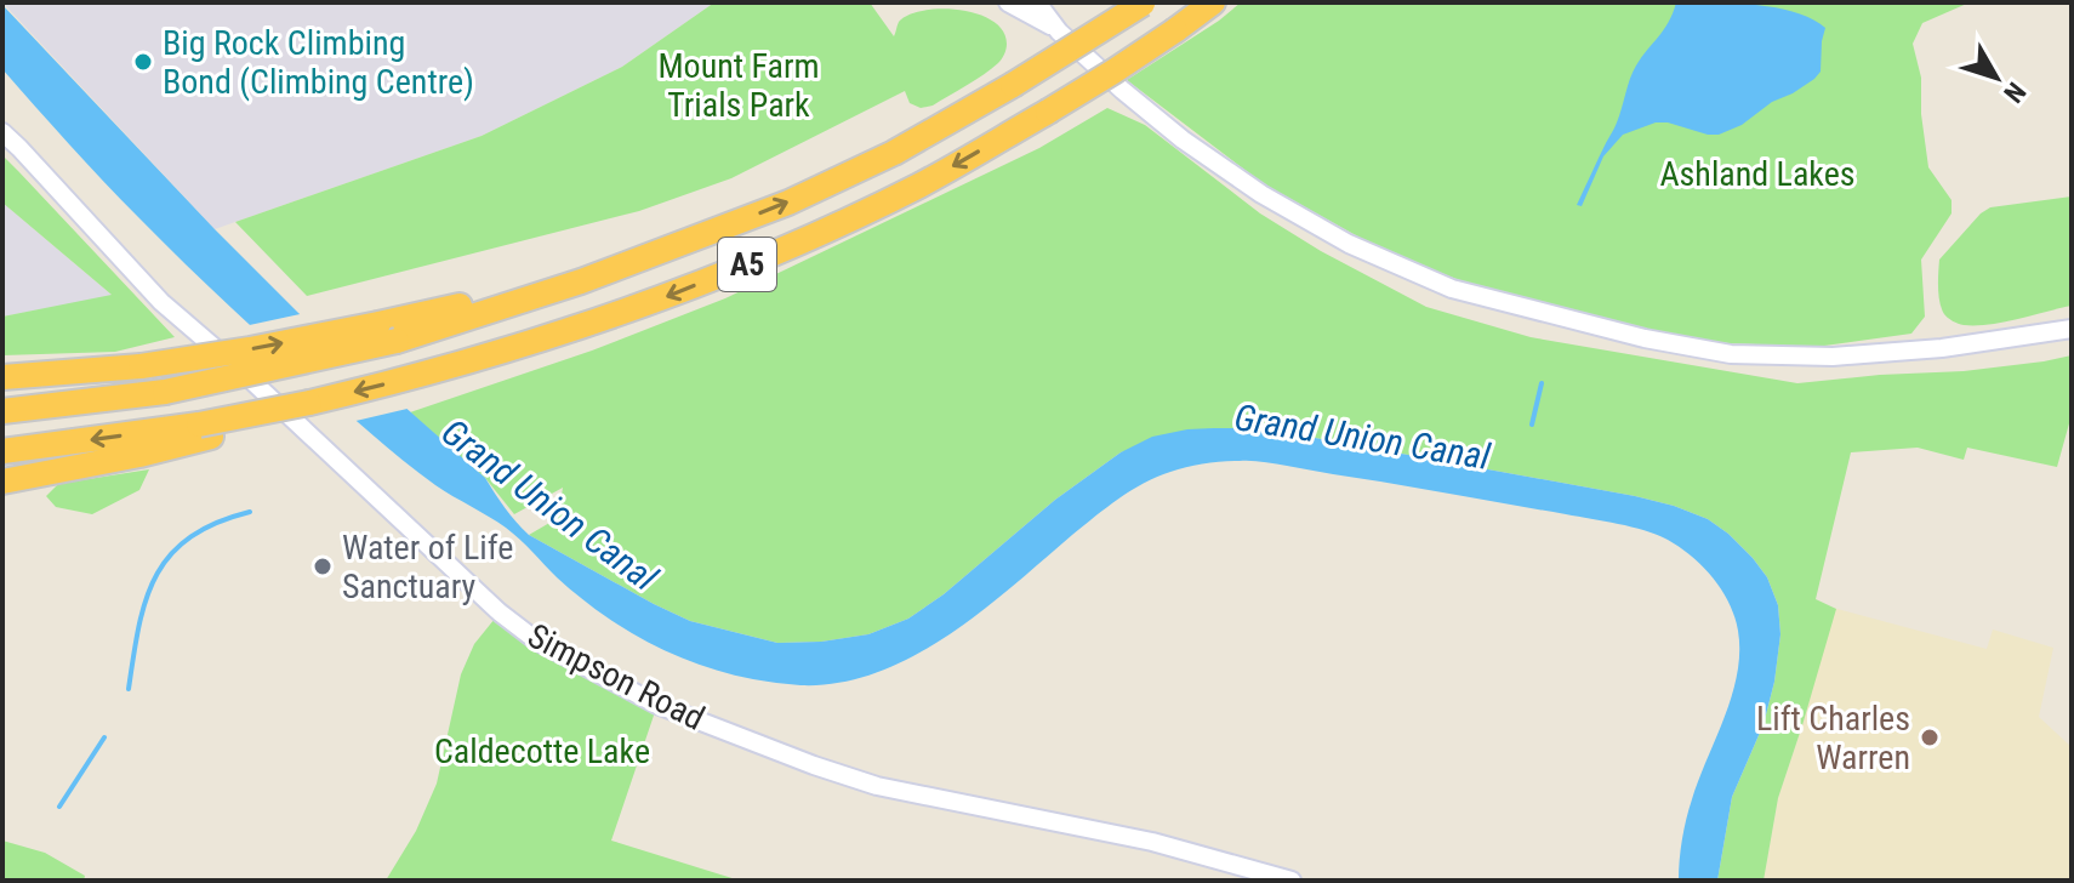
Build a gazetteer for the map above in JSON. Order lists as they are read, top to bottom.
{
  "streets": {
    "highway": ["A5"],
    "street": ["Simpson Road"]
  },
  "water": ["Grand Union Canal"],
  "parks": ["Mount Farm Trials Park", "Ashland Lakes", "Caldecotte Lake"],
  "places": ["Big Rock Climbing Bond (Climbing Centre)", "Water of Life Sanctuary", "Lift Charles Warren"],
  "north": "bottom right"
}
